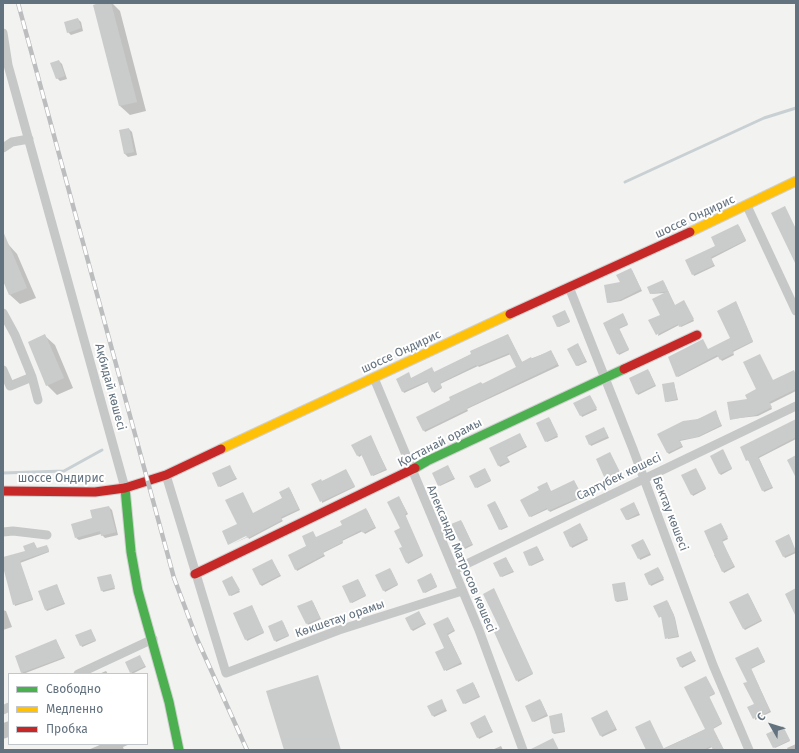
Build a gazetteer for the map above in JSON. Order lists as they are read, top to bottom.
{
  "streets": {
    "main road": ["шоссе Ондирис", "Ақбидай көшесі", "Қостанай орамы"],
    "street": [
      "Сартүбек көшесі",
      "Бектау көшесі",
      "Александр Матросов көшесі",
      "Көкшетау орамы"
    ]
  },
  "crossings": [
    ["шоссе Ондирис", "Ақбидай көшесі"],
    ["шоссе Ондирис", "Бектау көшесі"],
    ["шоссе Ондирис", "Александр Матросов көшесі"],
    ["Қостанай орамы", "Бектау көшесі"],
    ["Қостанай орамы", "Александр Матросов көшесі"],
    ["Қостанай орамы", "Көкшетау орамы"],
    ["Сартүбек көшесі", "Бектау көшесі"],
    ["Сартүбек көшесі", "Александр Матросов көшесі"],
    ["Александр Матросов көшесі", "Көкшетау орамы"]
  ],
  "legend": ["Свободно", "Медленно", "Пробка"],
  "north": "top left"
}
